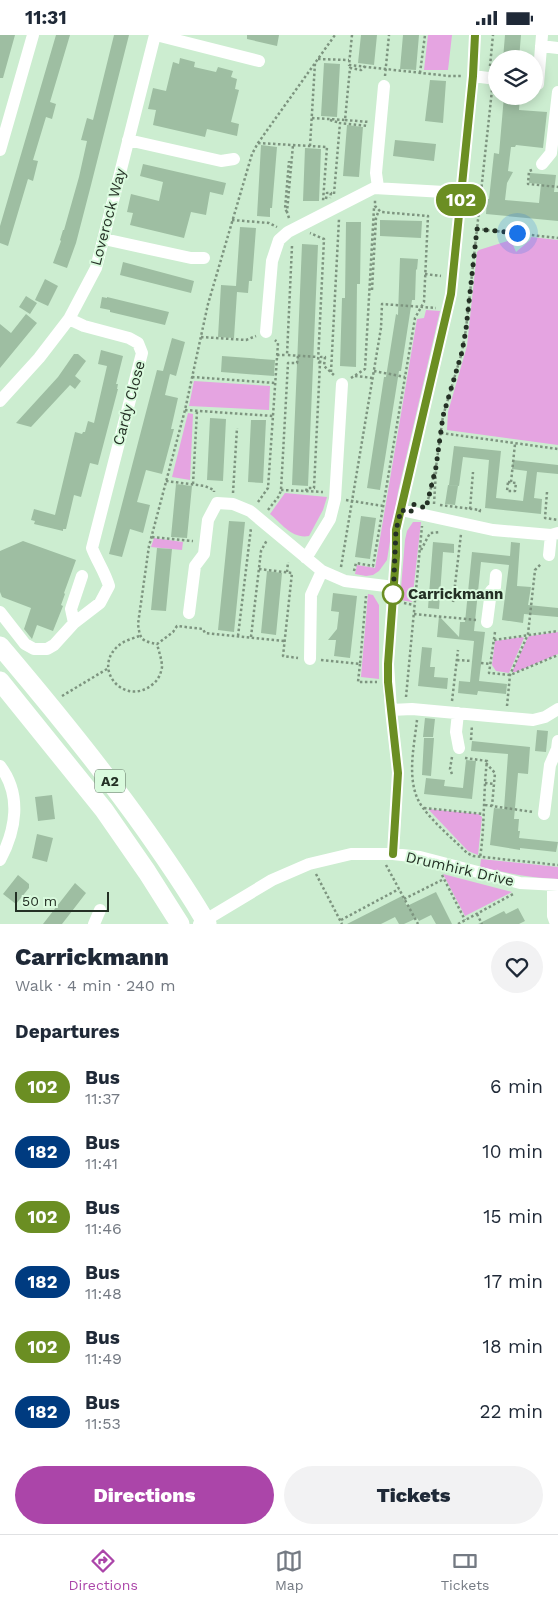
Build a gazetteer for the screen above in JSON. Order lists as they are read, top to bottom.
{
  "streets": {
    "highway": ["A2"],
    "street": ["Loverock Way", "Cardy Close", "Drumhirk Drive"]
  },
  "crossings": [
    ["Loverock Way", "Cardy Close"],
    ["A2", "Drumhirk Drive"]
  ],
  "places": ["Carrickmann"],
  "lines": ["bus line 102"],
  "scale_bar": "50 m",
  "page": {
    "status": "11:31",
    "on_map": "102",
    "scale": "50 m",
    "heading": [
      ["Carrickmann", "Walk · 4 min · 240 m"],
      "Departures"
    ],
    "list": [
      {
        "mark": "102",
        "name": "Bus",
        "note": "11:37",
        "value": "6 min"
      },
      {
        "mark": "182",
        "name": "Bus",
        "note": "11:41",
        "value": "10 min"
      },
      {
        "mark": "102",
        "name": "Bus",
        "note": "11:46",
        "value": "15 min"
      },
      {
        "mark": "182",
        "name": "Bus",
        "note": "11:48",
        "value": "17 min"
      },
      {
        "mark": "102",
        "name": "Bus",
        "note": "11:49",
        "value": "18 min"
      },
      {
        "mark": "182",
        "name": "Bus",
        "note": "11:53",
        "value": "22 min"
      }
    ],
    "buttons": ["Directions", "Tickets"],
    "tabs": ["Directions", "Map", "Tickets"]
  }
}
